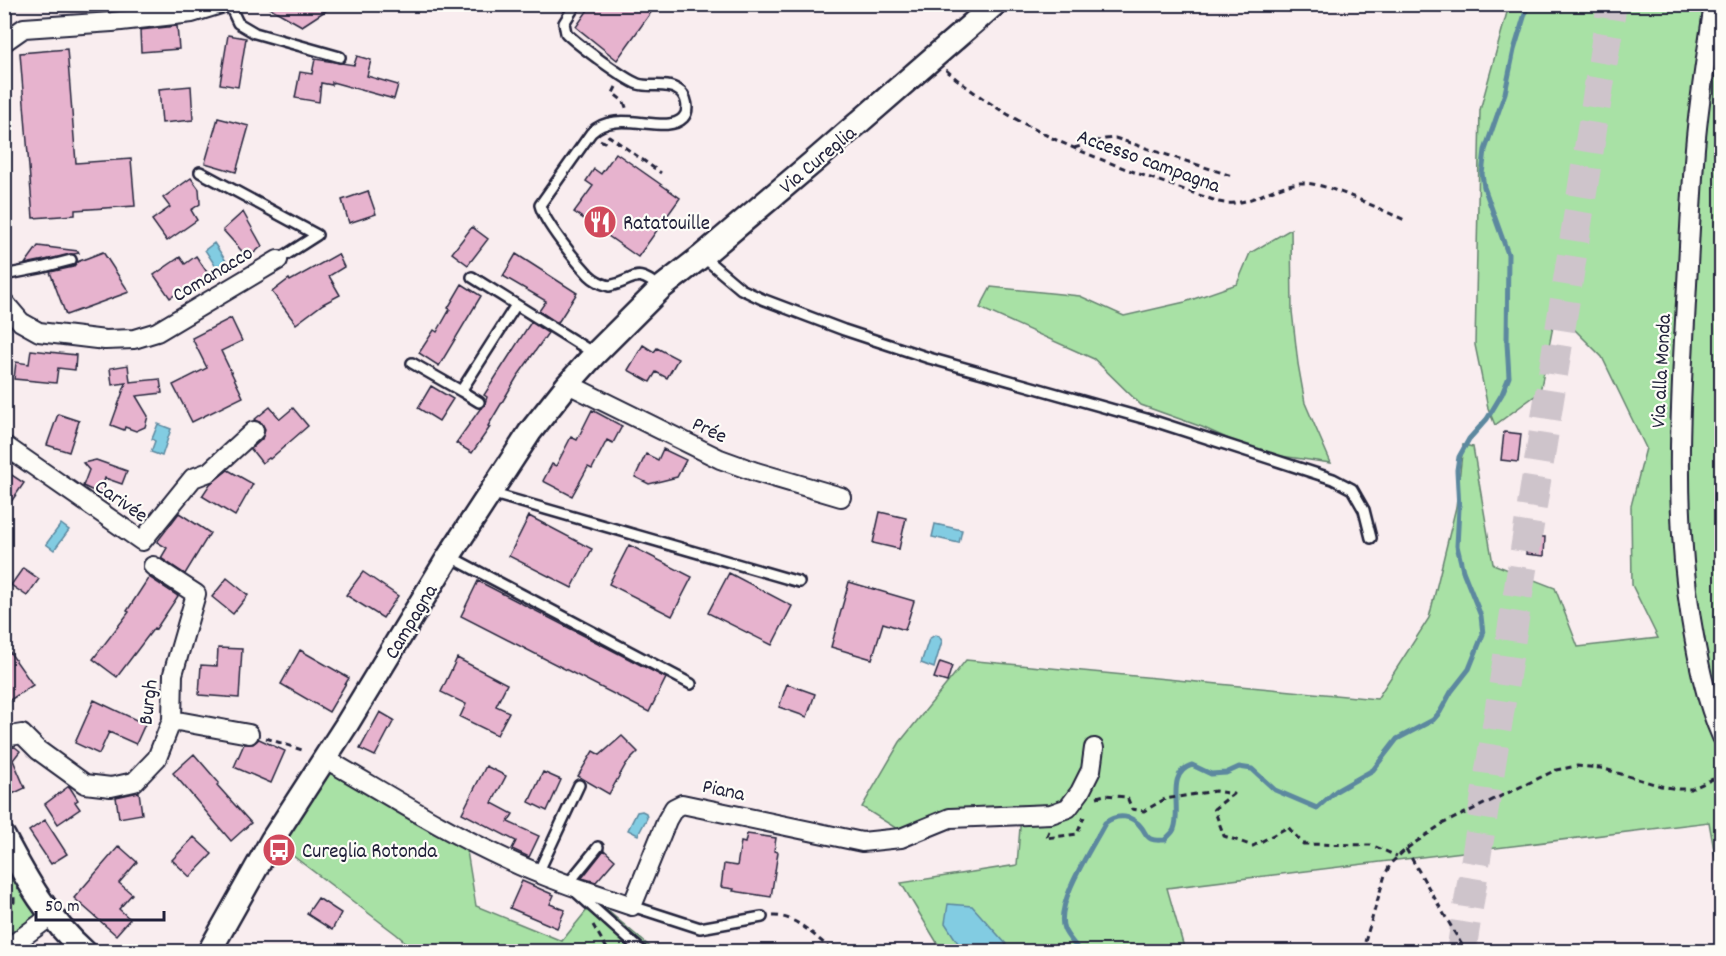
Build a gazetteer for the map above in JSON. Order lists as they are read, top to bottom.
{
  "streets": {
    "street": [
      "Via Cureglia",
      "Comanacco",
      "Via alla Monda",
      "Prée",
      "Carivée",
      "Campagna",
      "Burgh",
      "Piana"
    ],
    "path": ["Accesso campagna"]
  },
  "crossings": [
    ["Via Cureglia", "Accesso campagna"],
    ["Via Cureglia", "Campagna"],
    ["Prée", "Campagna"]
  ],
  "places": {
    "restaurant": ["Ratatouille"],
    "bus stop": ["Cureglia Rotonda"]
  },
  "scale_bar": "50 m"
}
